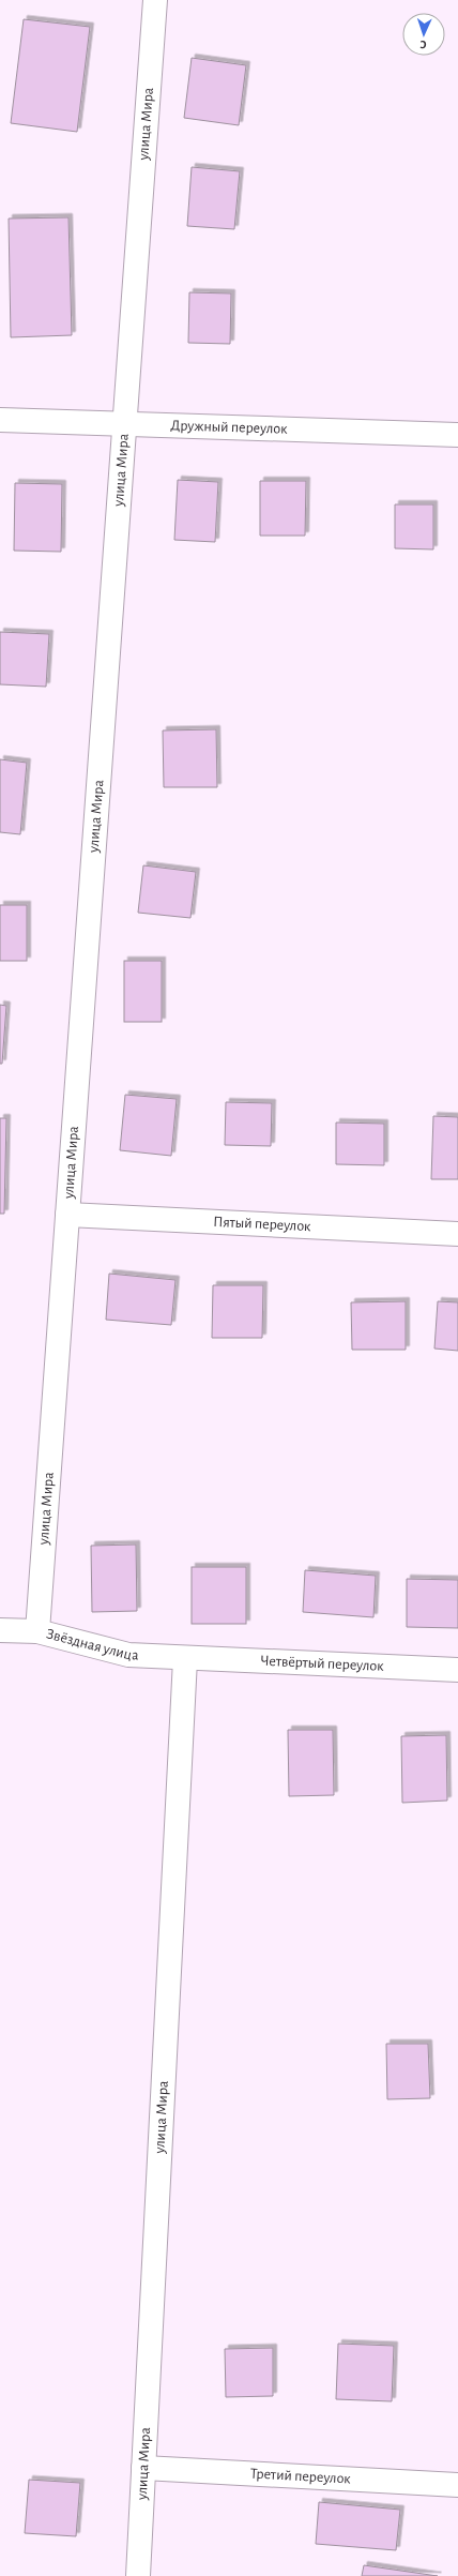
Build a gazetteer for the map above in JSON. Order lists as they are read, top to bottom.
{
  "streets": {
    "street": [
      "улица Мира",
      "Дружный переулок",
      "Пятый переулок",
      "Звёздная улица",
      "Четвёртый переулок",
      "Третий переулок"
    ]
  },
  "crossings": [
    ["улица Мира", "Дружный переулок"],
    ["улица Мира", "Пятый переулок"],
    ["улица Мира", "Звёздная улица"],
    ["улица Мира", "Четвёртый переулок"],
    ["улица Мира", "Третий переулок"],
    ["Звёздная улица", "Четвёртый переулок"]
  ],
  "north": "bottom"
}
